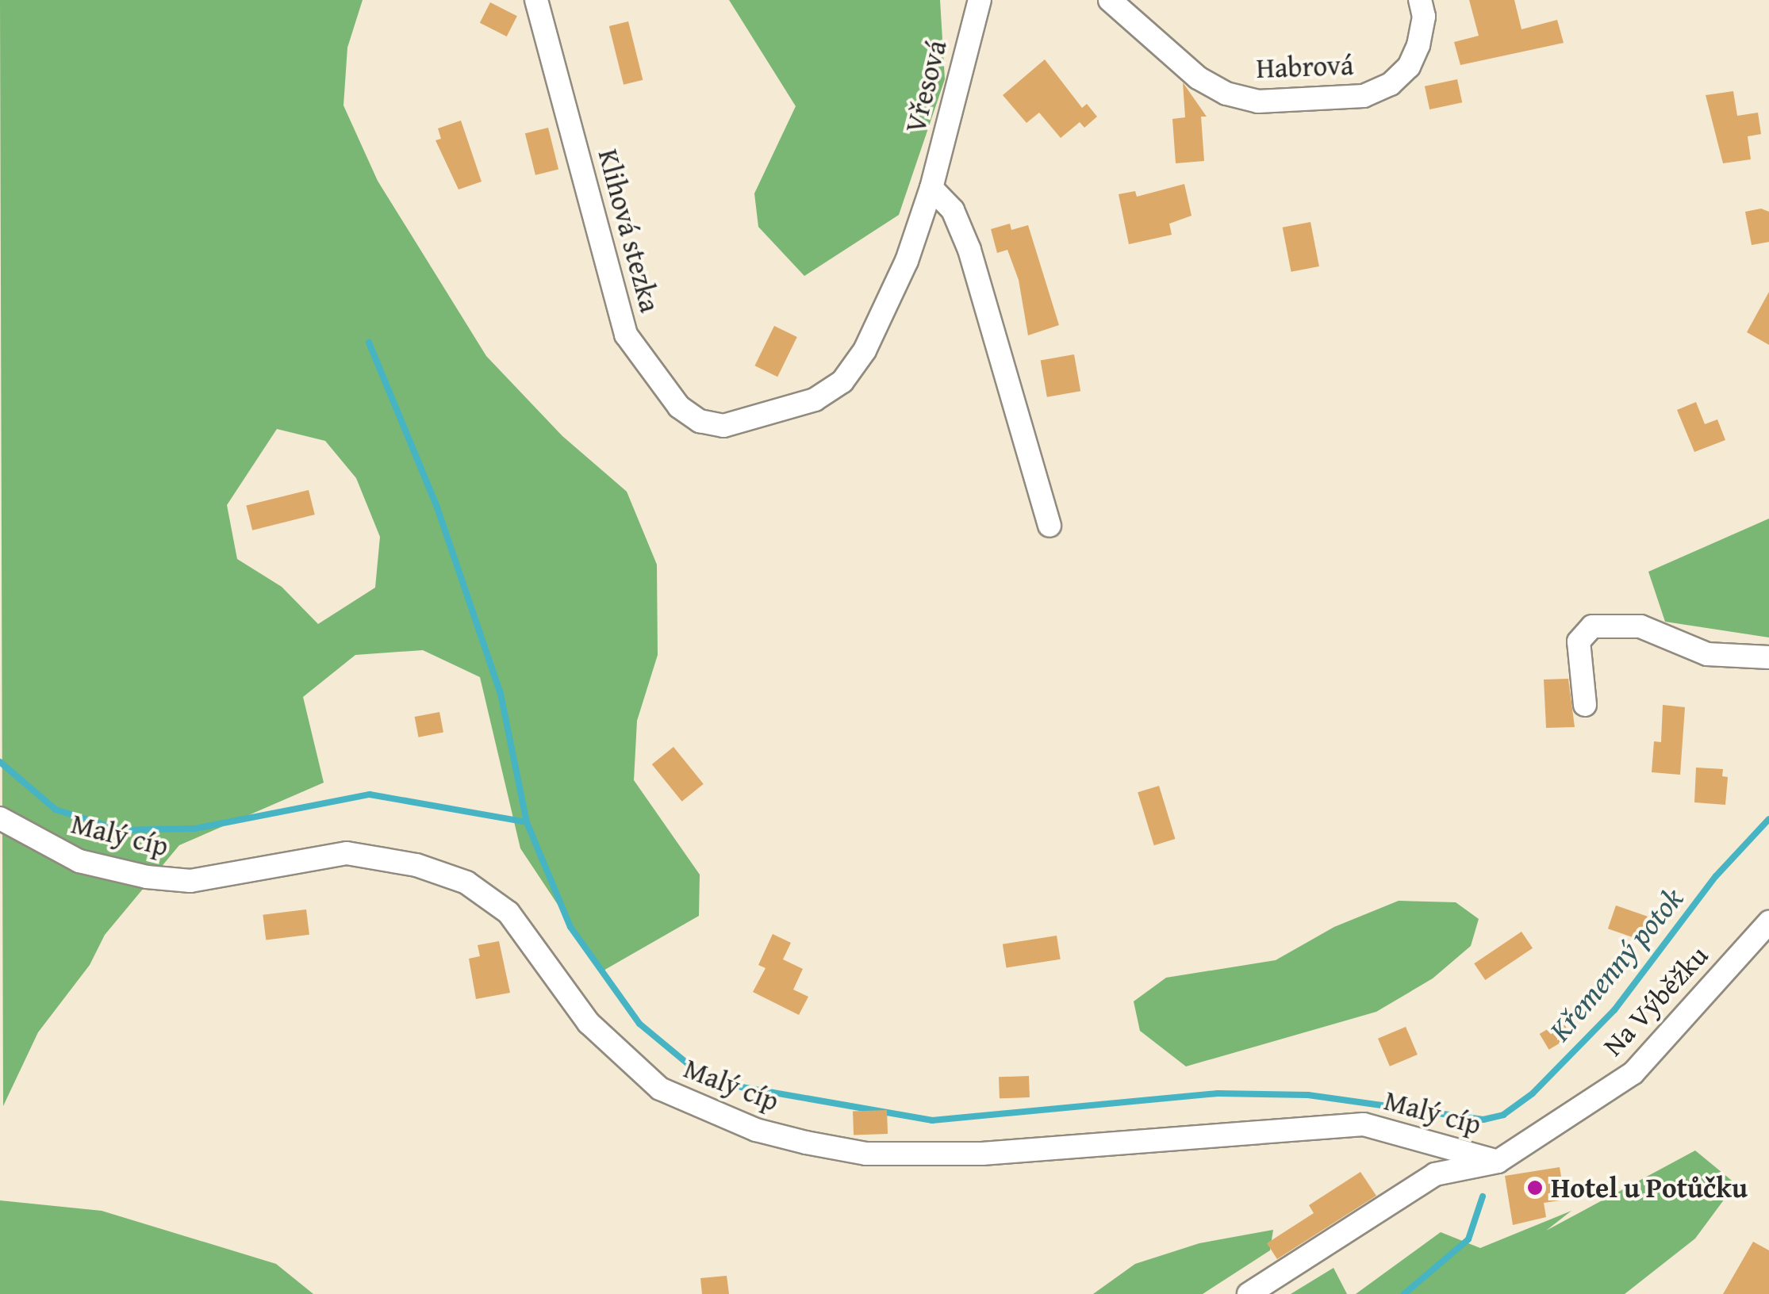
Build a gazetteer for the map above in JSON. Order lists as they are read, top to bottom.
{
  "streets": {
    "street": [
      "Habrová",
      "Vřesová",
      "Klihová stezka",
      "Malý cíp",
      "Na Výběžku"
    ]
  },
  "crossings": [
    ["Vřesová", "Klihová stezka"],
    ["Malý cíp", "Na Výběžku"]
  ],
  "water": ["Křemenný potok"],
  "places": ["Hotel u Potůčku"]
}
